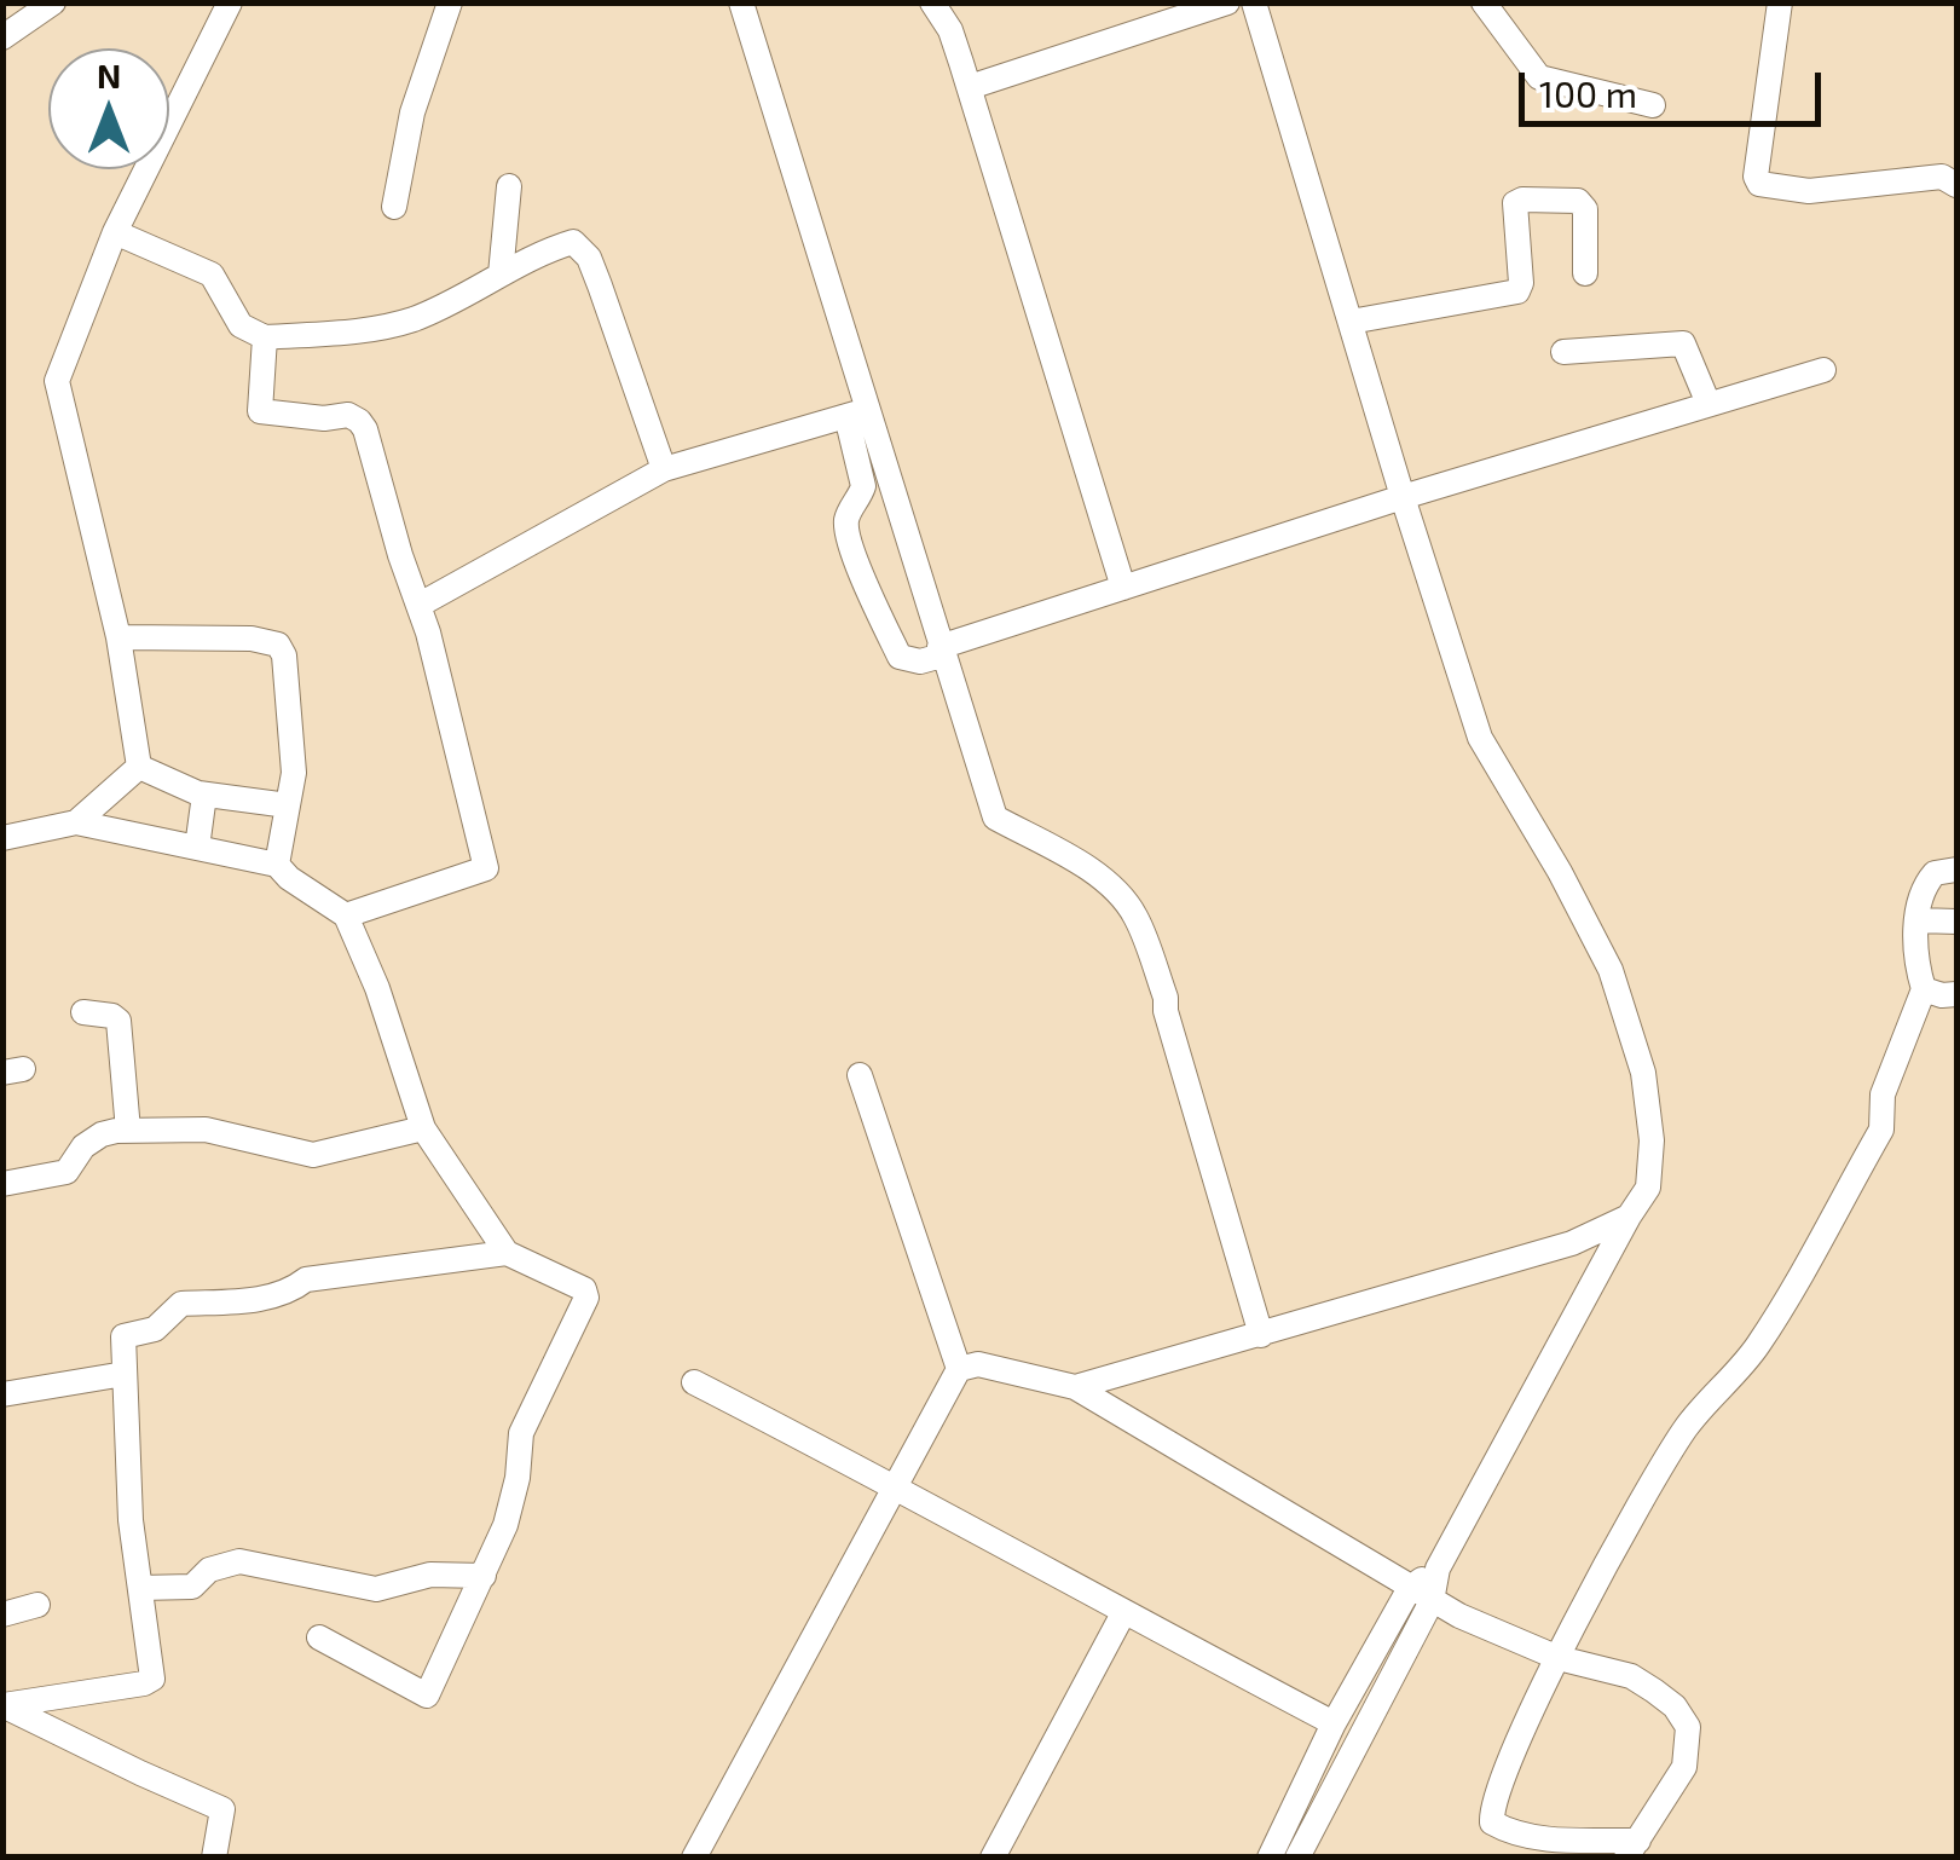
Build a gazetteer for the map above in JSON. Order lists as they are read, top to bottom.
{
  "scale_bar": "100 m",
  "north": "top"
}
